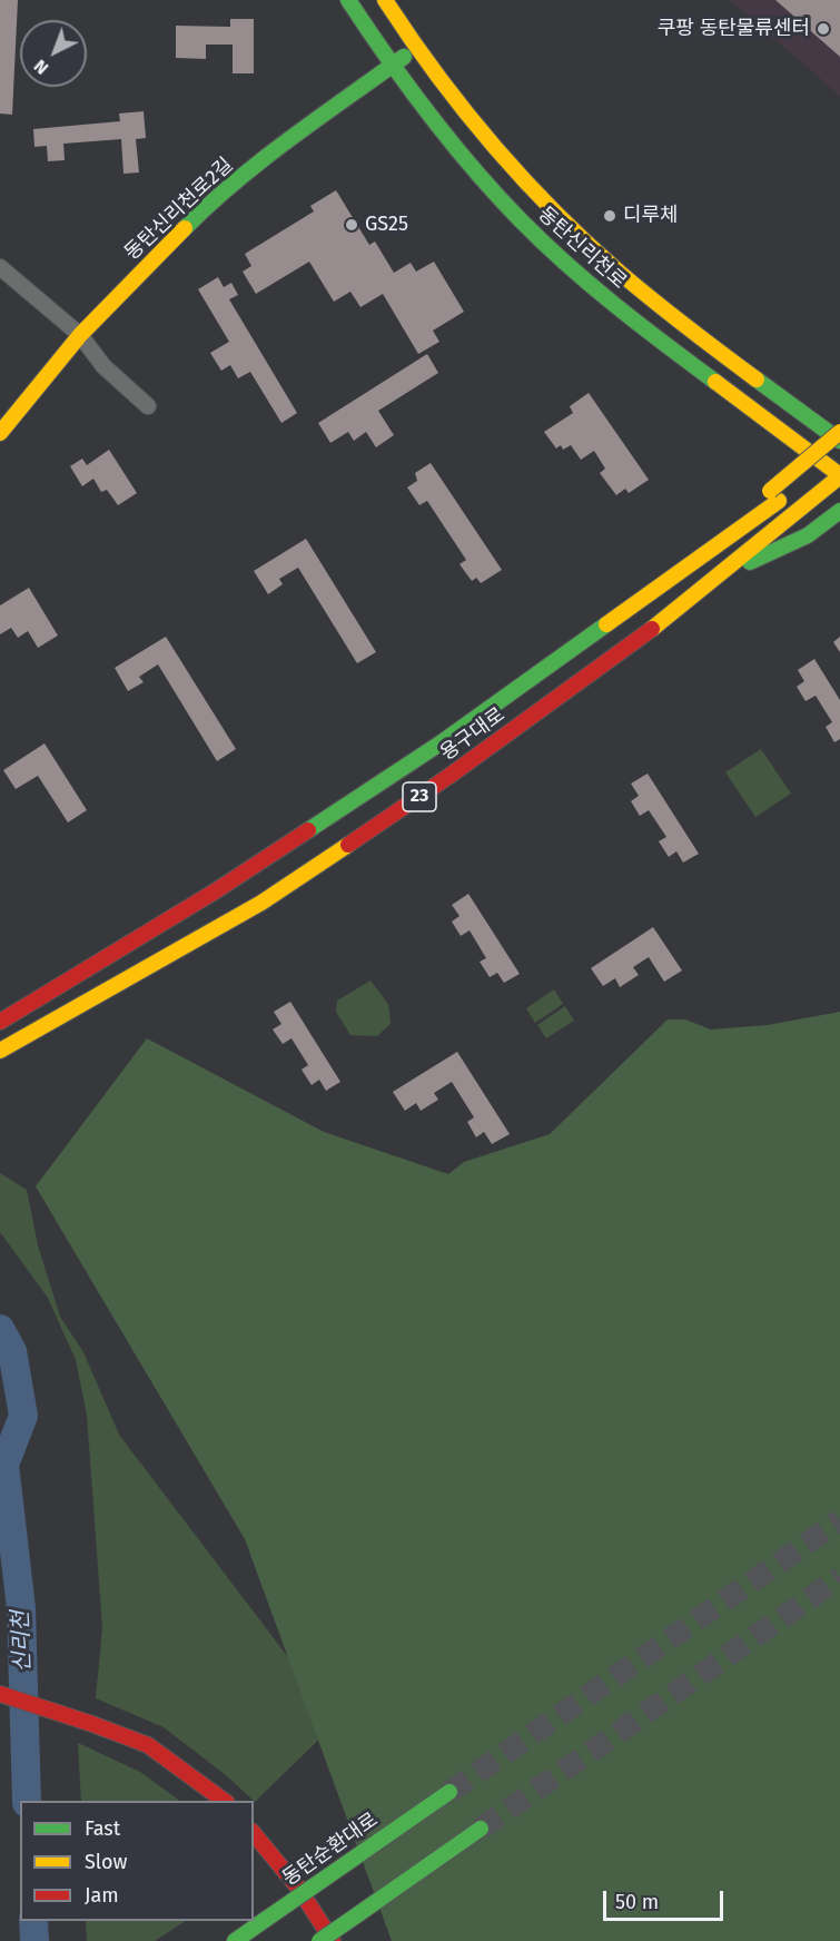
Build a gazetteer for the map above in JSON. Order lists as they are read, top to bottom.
{
  "streets": {
    "main road": [
      "동탄신리천로2길",
      "동탄신리천로",
      "용구대로",
      "23",
      "동탄순환대로"
    ]
  },
  "crossings": [
    ["동탄신리천로2길", "동탄신리천로"],
    ["동탄신리천로", "용구대로"]
  ],
  "water": ["신리천"],
  "places": ["쿠팡 동탄물류센터", "디루체", "GS25"],
  "legend": ["Fast", "Slow", "Jam"],
  "scale_bar": "50 m",
  "north": "bottom left"
}
